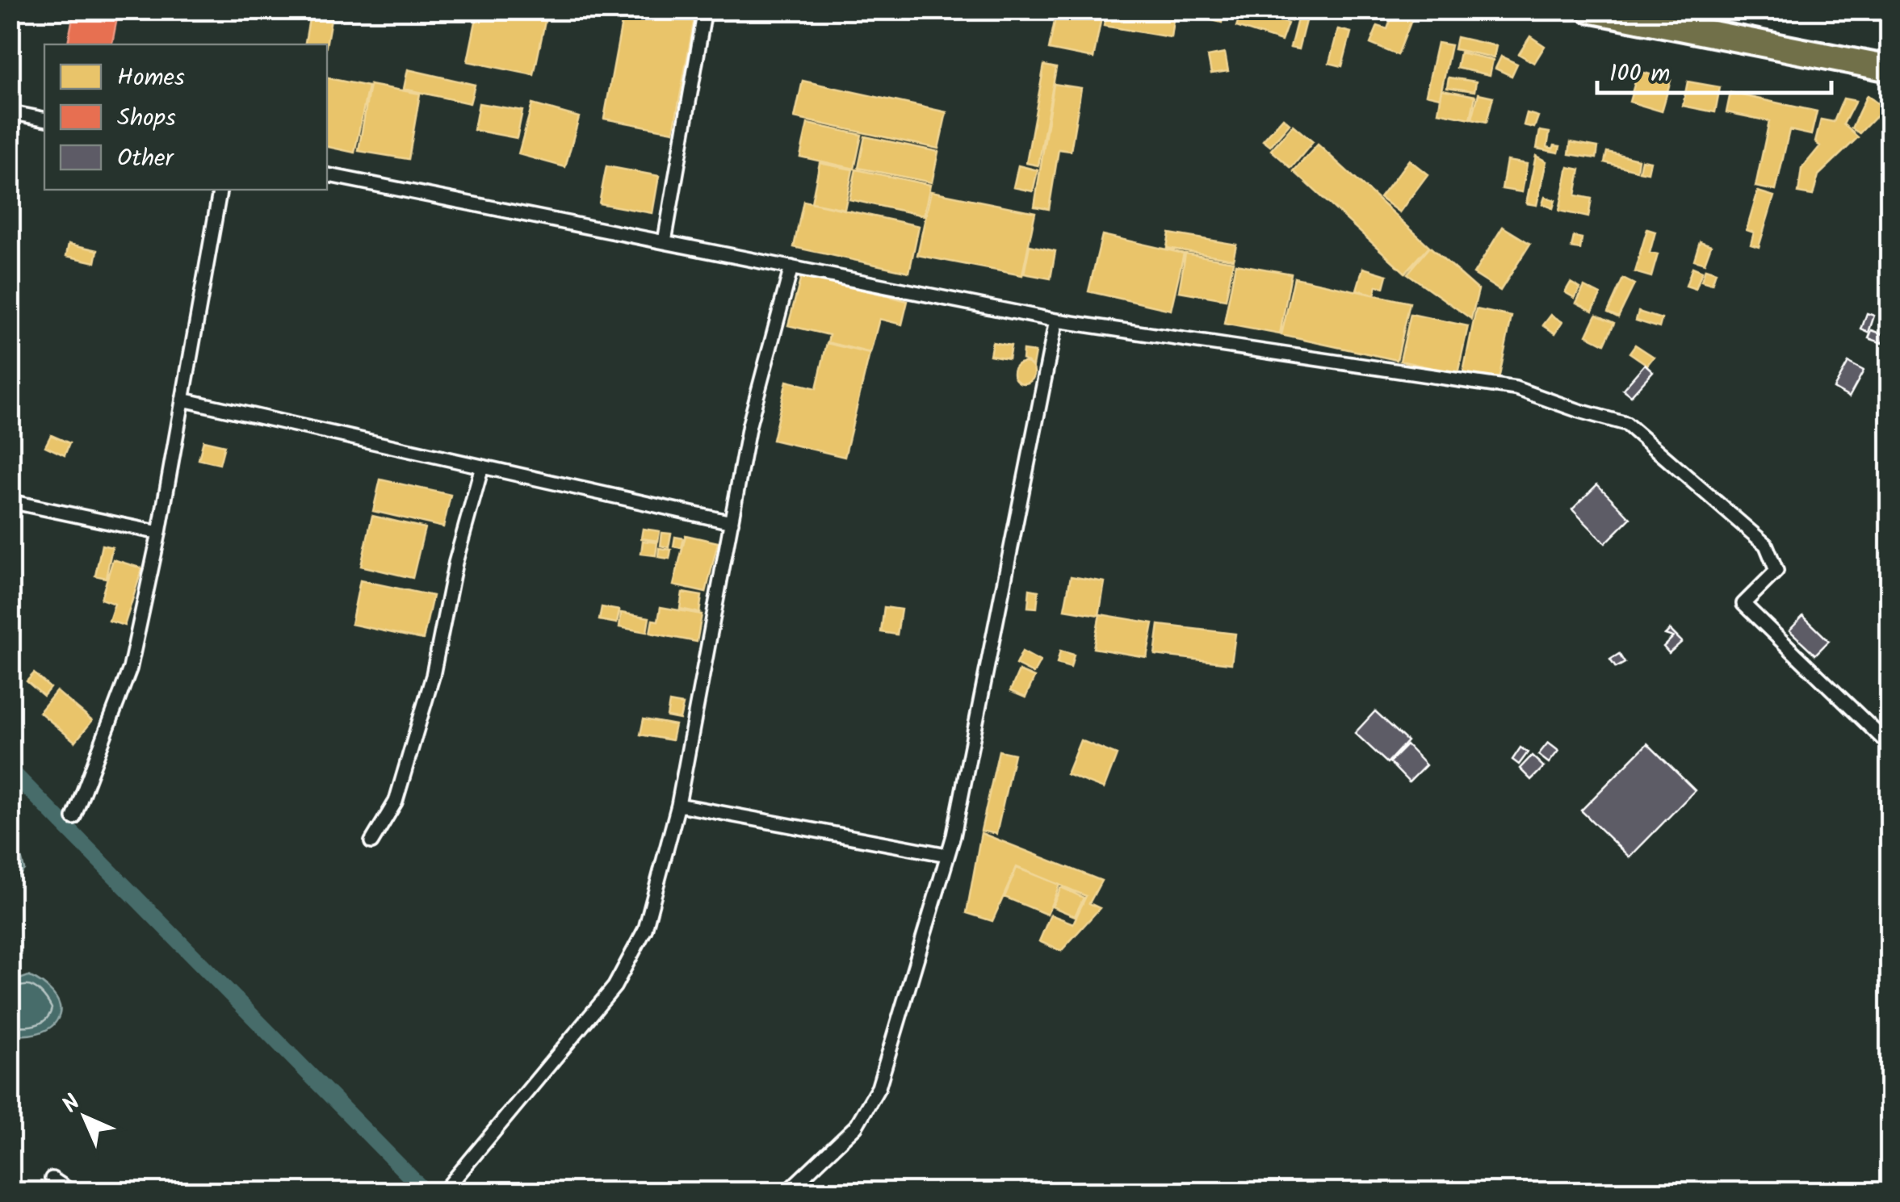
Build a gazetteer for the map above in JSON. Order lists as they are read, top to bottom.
{
  "legend": ["Homes", "Shops", "Other"],
  "scale_bar": "100 m",
  "north": "top left"
}
